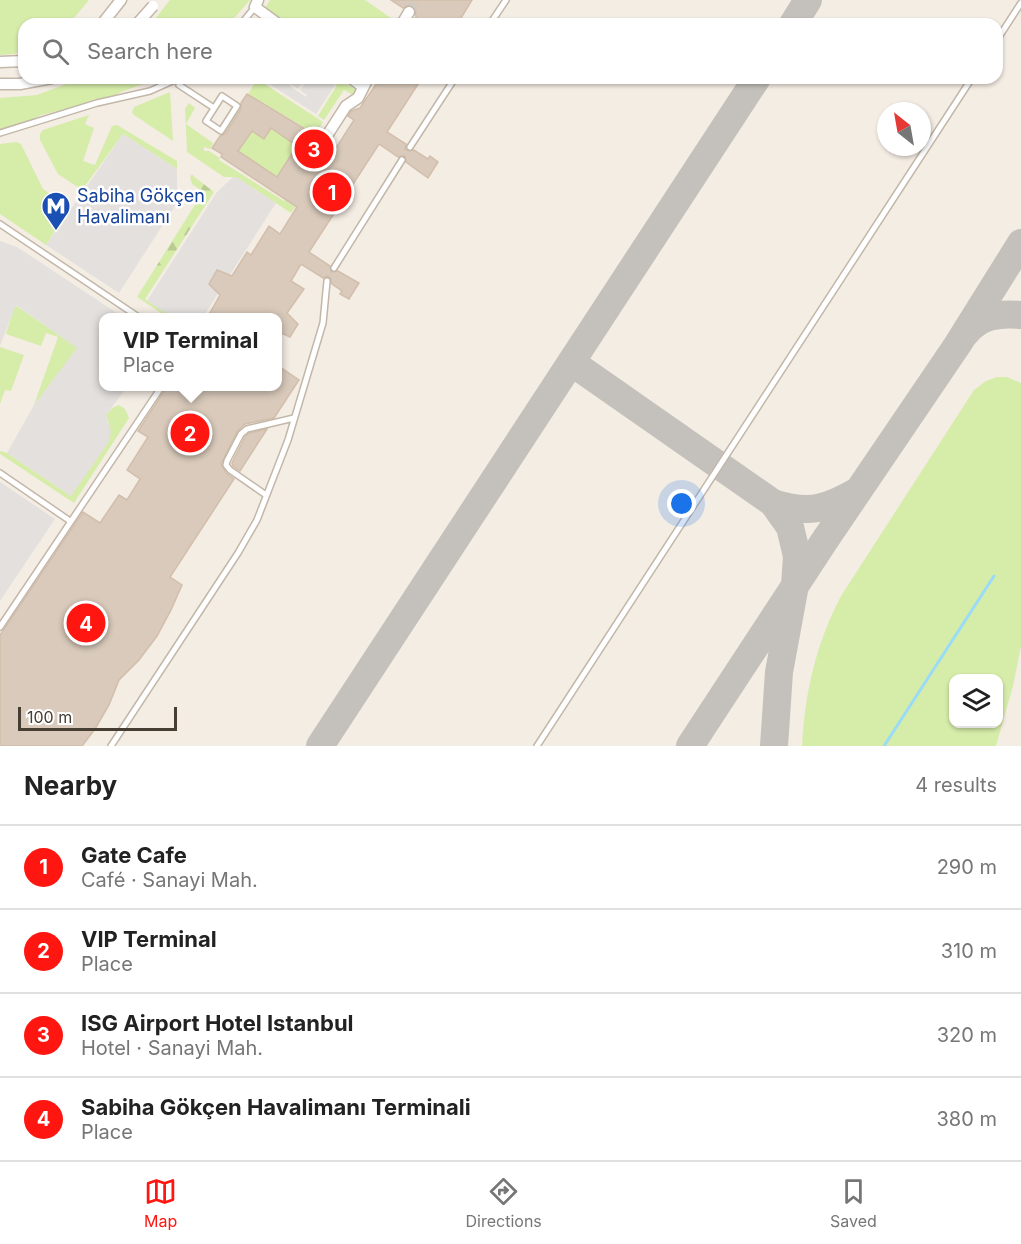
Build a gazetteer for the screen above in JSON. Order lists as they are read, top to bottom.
{
  "places": {
    "metro station": ["Sabiha Gökçen Havalimanı"]
  },
  "scale_bar": "100 m",
  "north": "top left",
  "page": {
    "search": "Search here",
    "pins": [
      "3",
      "1",
      "2",
      "4"
    ],
    "popup": ["VIP Terminal", "Place"],
    "scale": "100 m",
    "heading": ["Nearby", "4 results"],
    "list": [
      {
        "mark": "1",
        "name": "Gate Cafe",
        "note": "Café · Sanayi Mah.",
        "value": "290 m"
      },
      {
        "mark": "2",
        "name": "VIP Terminal",
        "note": "Place",
        "value": "310 m"
      },
      {
        "mark": "3",
        "name": "ISG Airport Hotel Istanbul",
        "note": "Hotel · Sanayi Mah.",
        "value": "320 m"
      },
      {
        "mark": "4",
        "name": "Sabiha Gökçen Havalimanı Terminali",
        "note": "Place",
        "value": "380 m"
      }
    ],
    "nav": ["Map", "Directions", "Saved"]
  }
}
